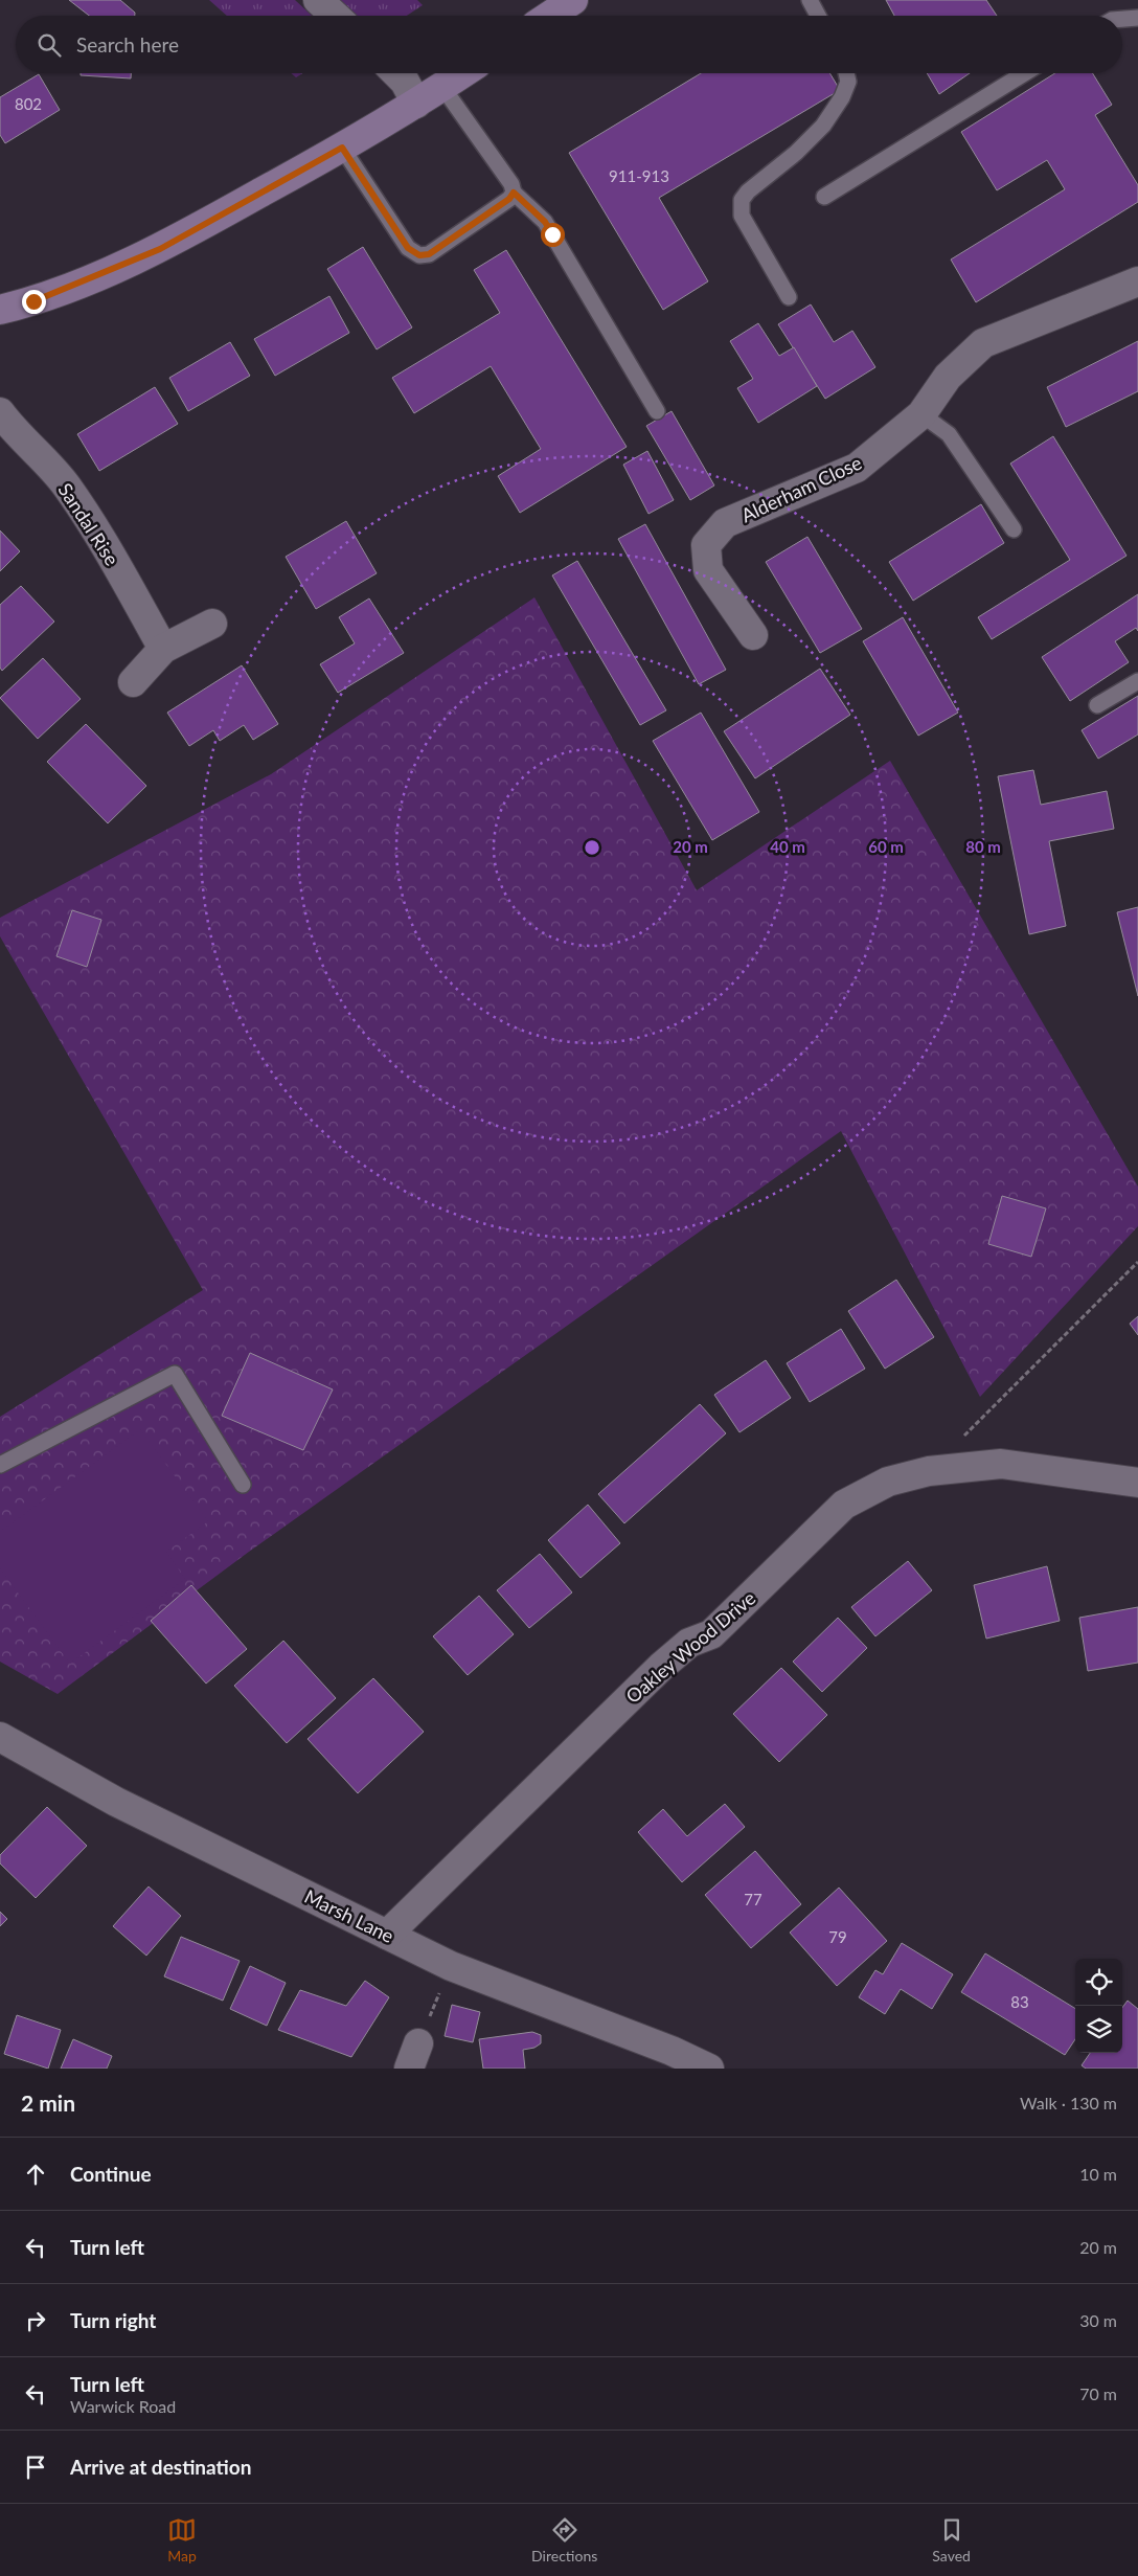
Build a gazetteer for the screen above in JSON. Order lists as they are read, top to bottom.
{
  "streets": {
    "street": [
      "Alderham Close",
      "Sandal Rise",
      "Oakley Wood Drive",
      "Marsh Lane"
    ]
  },
  "crossings": [
    ["Oakley Wood Drive", "Marsh Lane"]
  ],
  "house_numbers": [
    "802",
    "911-913",
    "77",
    "79",
    "83"
  ],
  "page": {
    "search": "Search here",
    "heading": ["2 min", "Walk · 130 m"],
    "list": [
      ["Continue", "10 m"],
      ["Turn left", "20 m"],
      ["Turn right", "30 m"],
      ["Turn left", "Warwick Road", "70 m"],
      "Arrive at destination"
    ],
    "nav": ["Map", "Directions", "Saved"]
  },
  "rings": [
    "20 m",
    "40 m",
    "60 m",
    "80 m"
  ]
}
